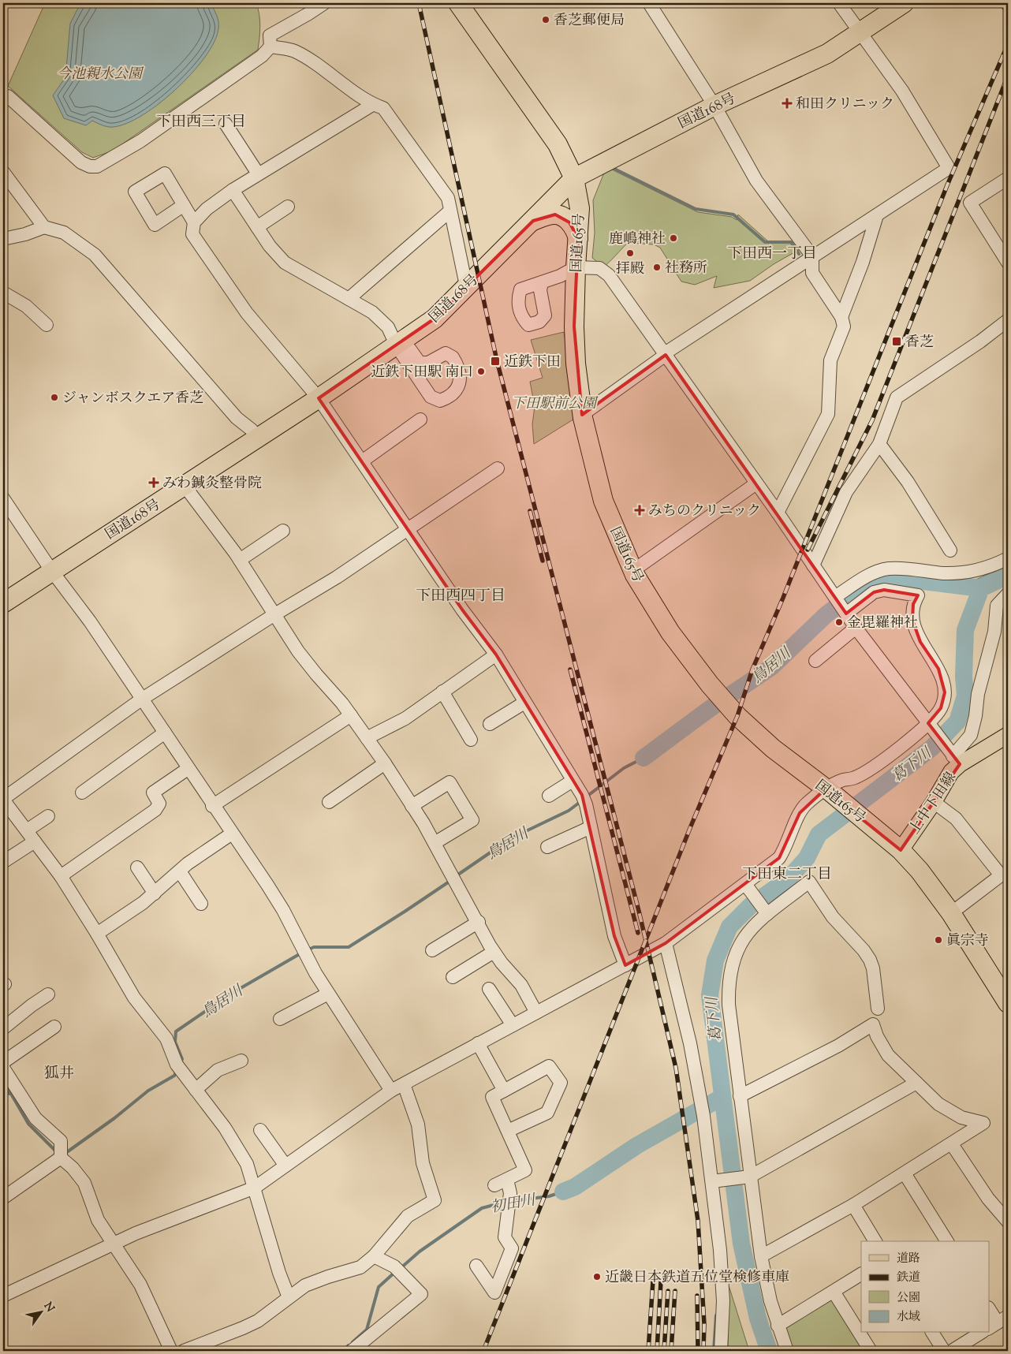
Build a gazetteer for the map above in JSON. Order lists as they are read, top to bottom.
{
  "streets": {
    "highway": ["国道168号", "国道165号"],
    "main road": ["上中下田線"]
  },
  "crossings": [
    ["国道168号", "国道165号"],
    ["国道165号", "上中下田線"]
  ],
  "districts": [
    "下田西三丁目",
    "下田西一丁目",
    "下田西四丁目",
    "下田東二丁目",
    "狐井"
  ],
  "water": ["鳥居川", "葛下川", "初田川"],
  "parks": ["今池親水公園", "下田駅前公園"],
  "places": {
    "other": [
      "香芝郵便局",
      "鹿嶋神社",
      "拝殿",
      "社務所",
      "近鉄下田駅 南口",
      "ジャンボスクエア香芝",
      "金毘羅神社",
      "眞宗寺",
      "近畿日本鉄道五位堂検修車庫"
    ],
    "health": ["和田クリニック", "みわ鍼灸整骨院", "みちのクリニック"],
    "transit": ["香芝", "近鉄下田"]
  },
  "legend": [
    "道路",
    "鉄道",
    "公園",
    "水域"
  ],
  "north": "top right"
}
